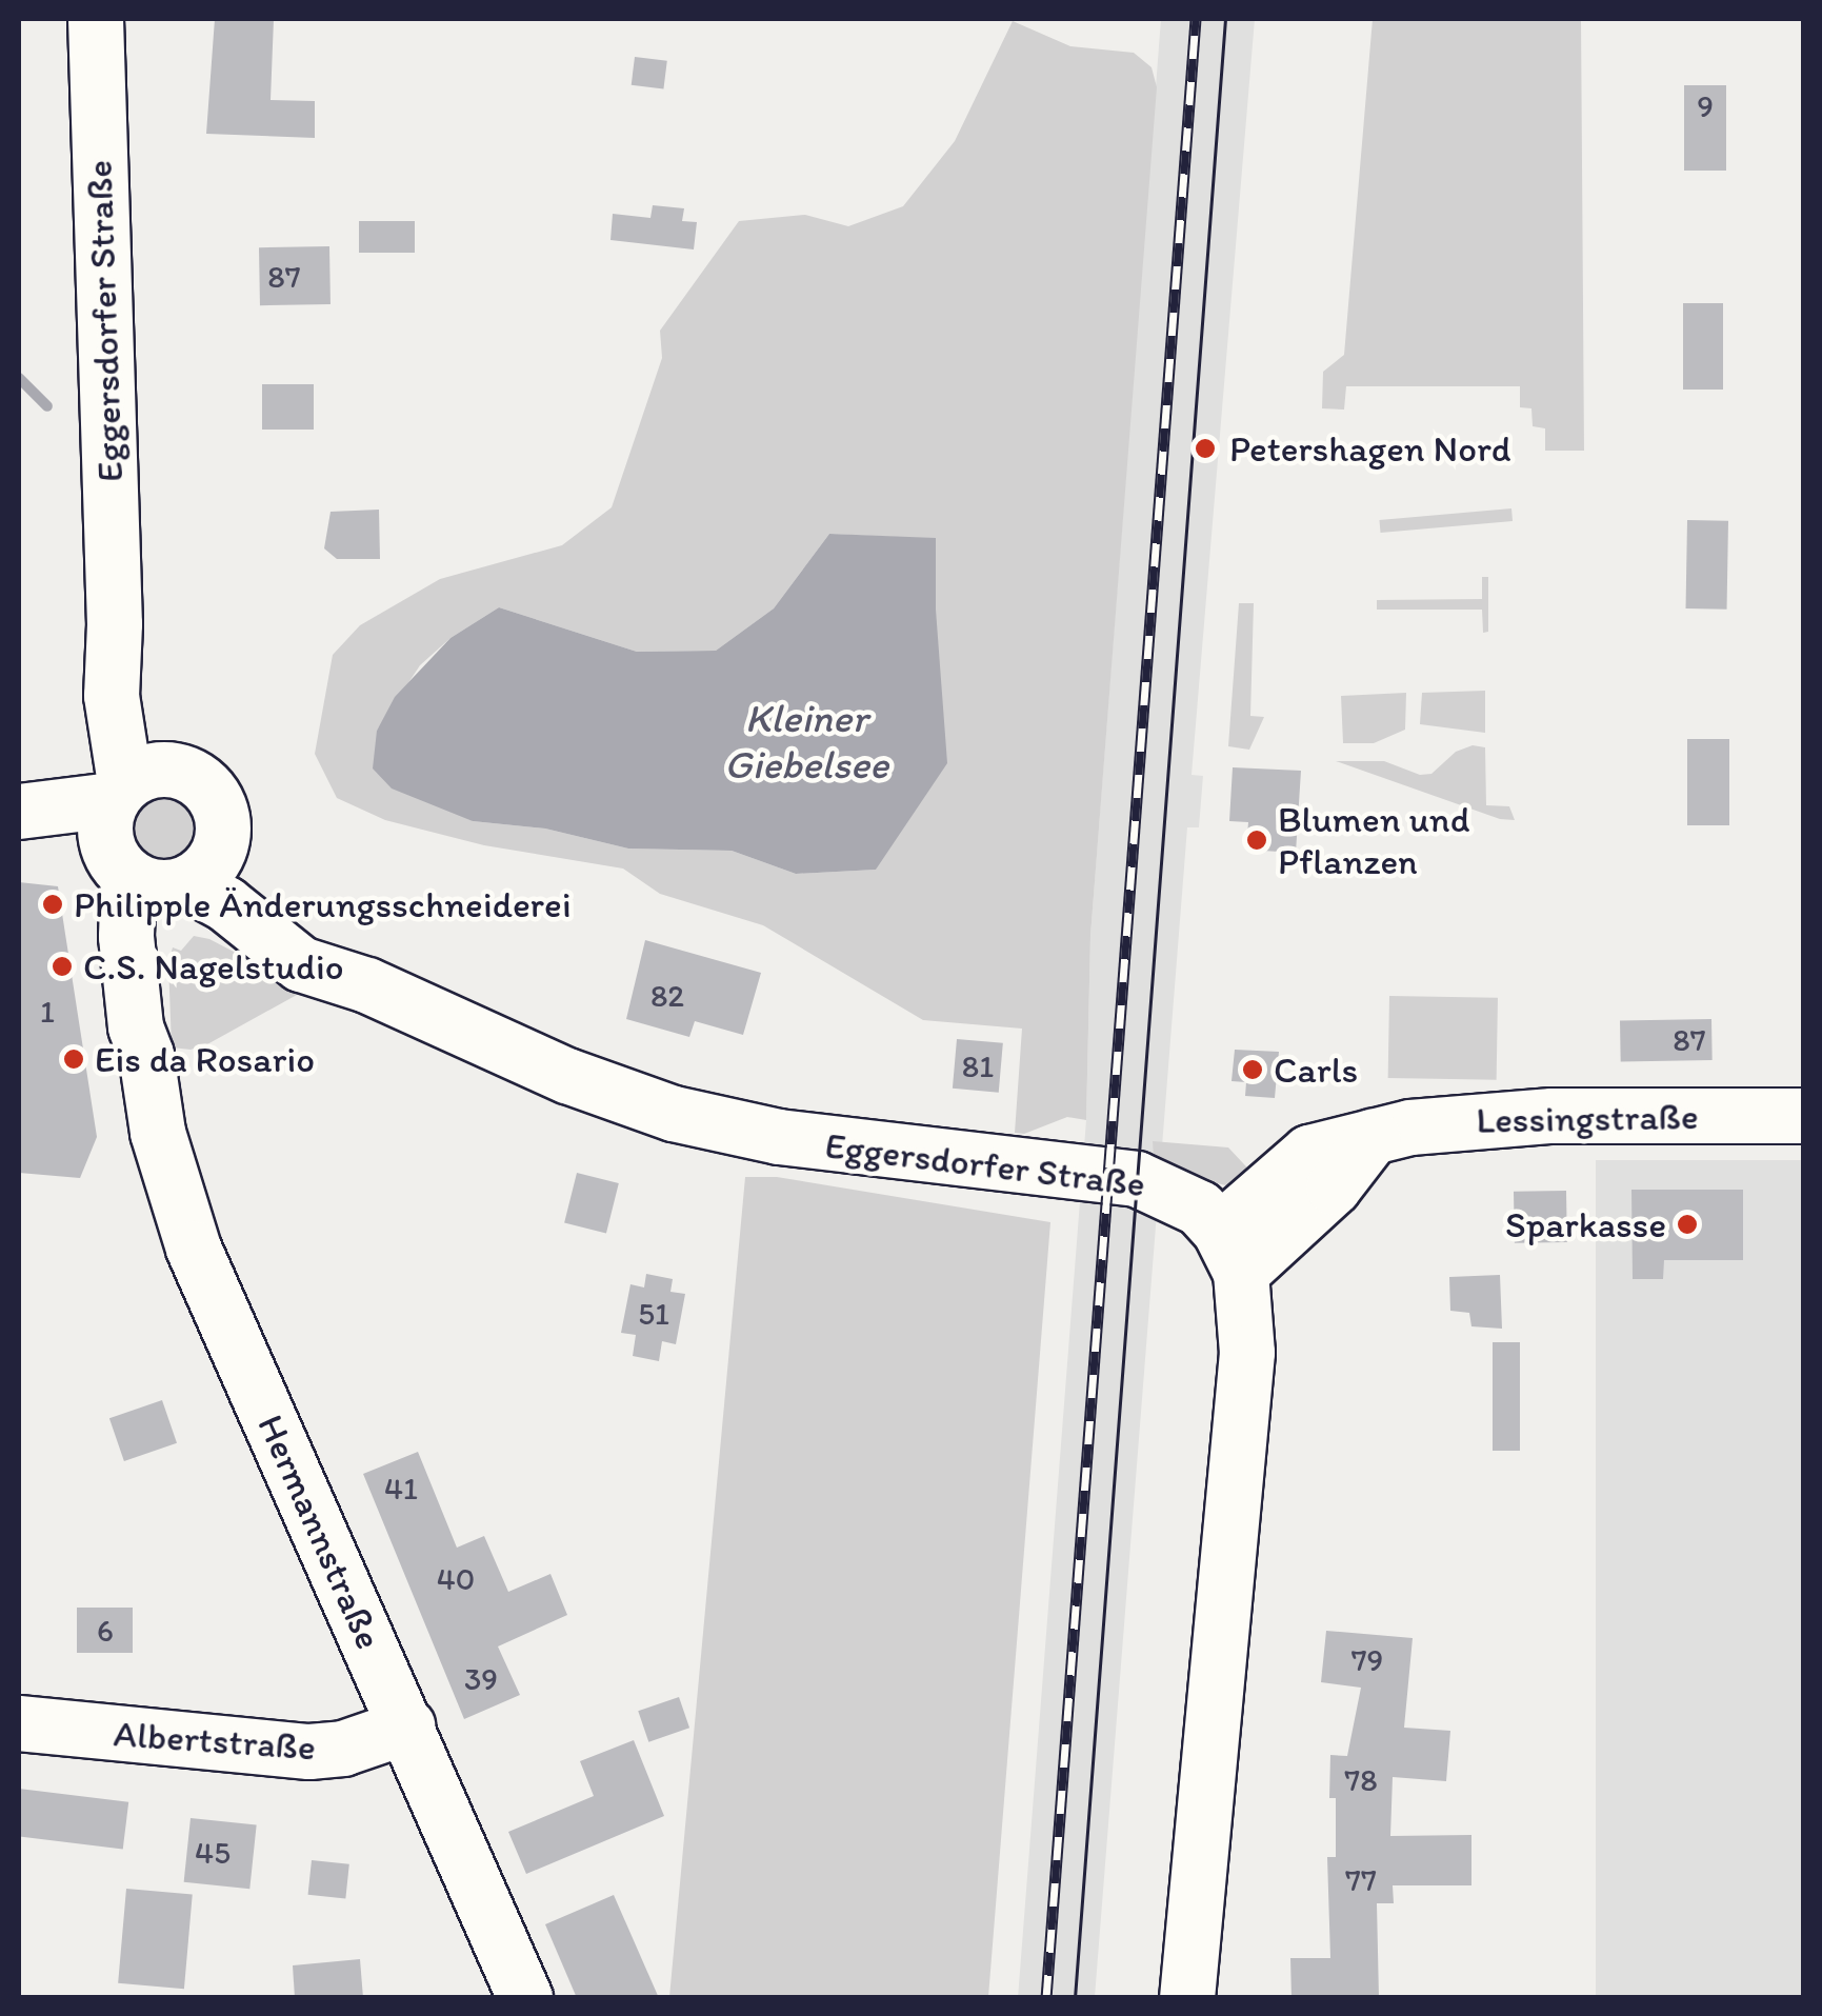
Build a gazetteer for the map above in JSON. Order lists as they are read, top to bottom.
{
  "streets": {
    "street": [
      "Eggersdorfer Straße",
      "Lessingstraße",
      "Hermannstraße",
      "Albertstraße"
    ]
  },
  "crossings": [
    ["Eggersdorfer Straße", "Lessingstraße"],
    ["Eggersdorfer Straße", "Hermannstraße"],
    ["Hermannstraße", "Albertstraße"]
  ],
  "water": ["Kleiner Giebelsee"],
  "places": [
    "Petershagen Nord",
    "Blumen und Pflanzen",
    "Philipple Änderungsschneiderei",
    "C.S. Nagelstudio",
    "Eis da Rosario",
    "Carls",
    "Sparkasse"
  ],
  "house_numbers": [
    "9",
    "87",
    "82",
    "1",
    "87",
    "81",
    "51",
    "41",
    "40",
    "6",
    "79",
    "39",
    "78",
    "45",
    "77"
  ]
}
